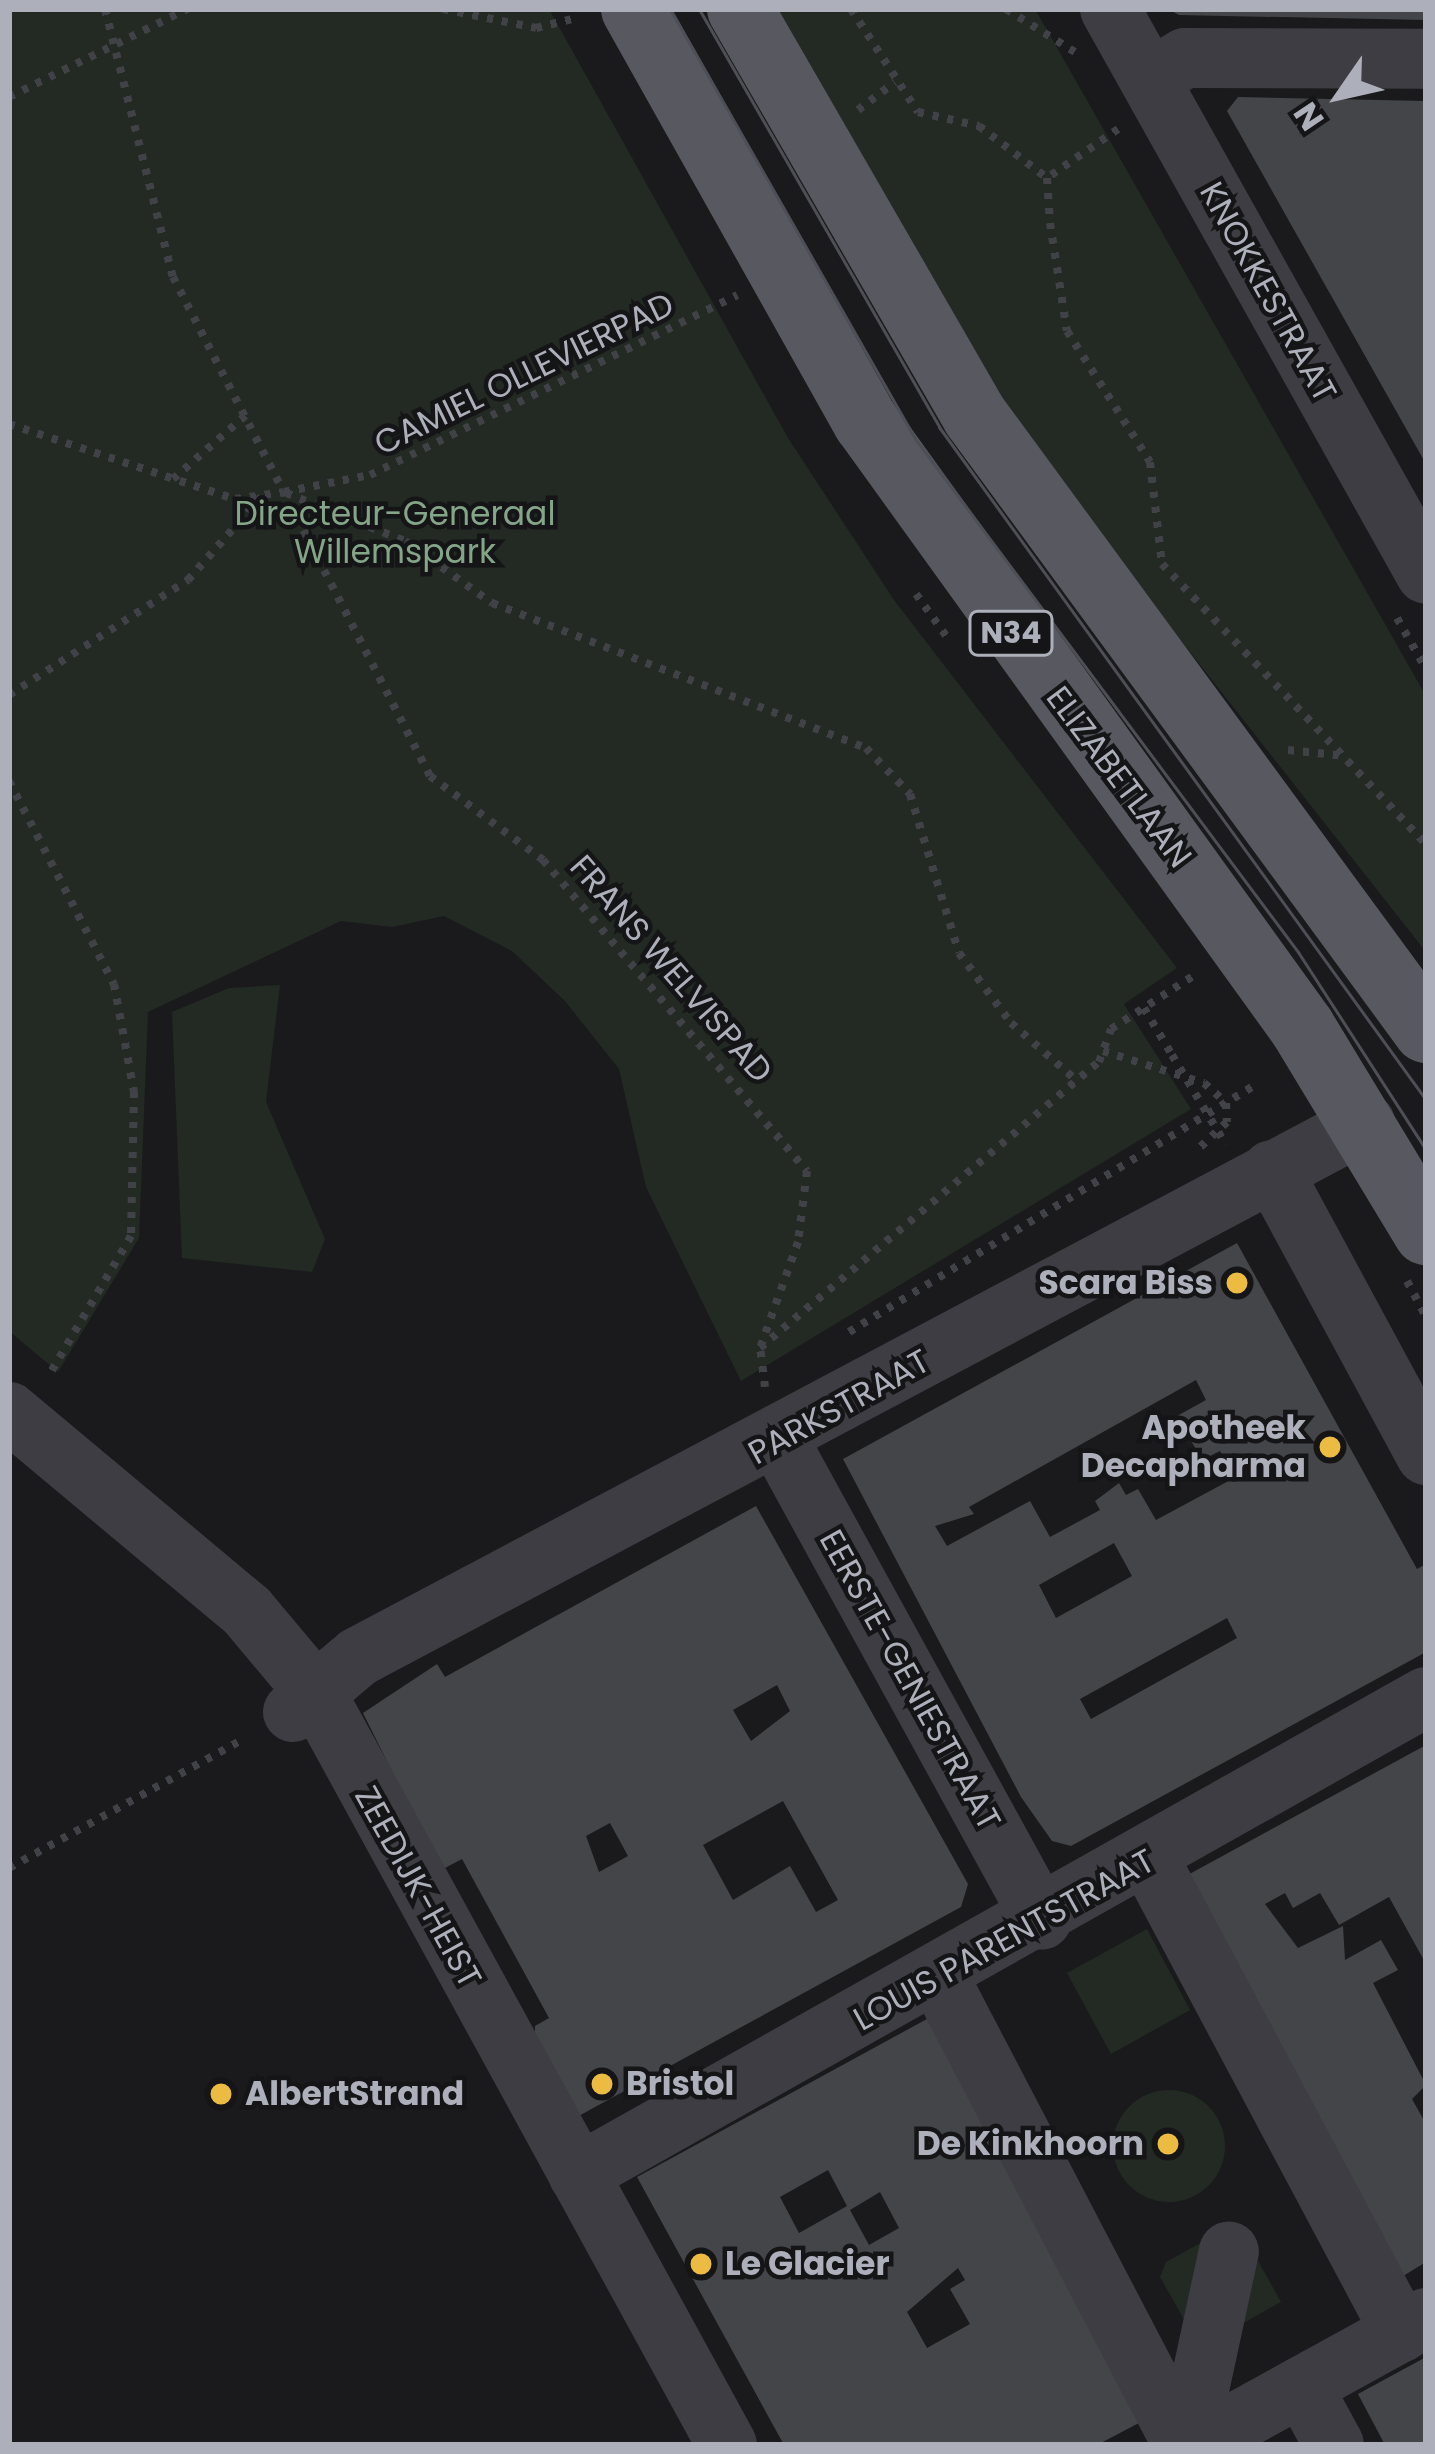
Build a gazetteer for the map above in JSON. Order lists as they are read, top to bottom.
{
  "streets": {
    "main road": ["N34", "ELIZABETLAAN"],
    "street": [
      "KNOKKESTRAAT",
      "PARKSTRAAT",
      "EERSTE-GENIESTRAAT",
      "ZEEDIJK-HEIST",
      "LOUIS PARENTSTRAAT"
    ],
    "path": ["CAMIEL OLLEVIERPAD", "FRANS WELVISPAD"]
  },
  "crossings": [
    ["CAMIEL OLLEVIERPAD", "ELIZABETLAAN"],
    ["CAMIEL OLLEVIERPAD", "FRANS WELVISPAD"],
    ["ELIZABETLAAN", "PARKSTRAAT"],
    ["PARKSTRAAT", "EERSTE-GENIESTRAAT"],
    ["PARKSTRAAT", "ZEEDIJK-HEIST"],
    ["EERSTE-GENIESTRAAT", "LOUIS PARENTSTRAAT"],
    ["ZEEDIJK-HEIST", "LOUIS PARENTSTRAAT"]
  ],
  "parks": ["Directeur-Generaal Willemspark"],
  "places": [
    "Scara Biss",
    "Apotheek Decapharma",
    "Bristol",
    "AlbertStrand",
    "De Kinkhoorn",
    "Le Glacier"
  ],
  "north": "bottom left"
}
